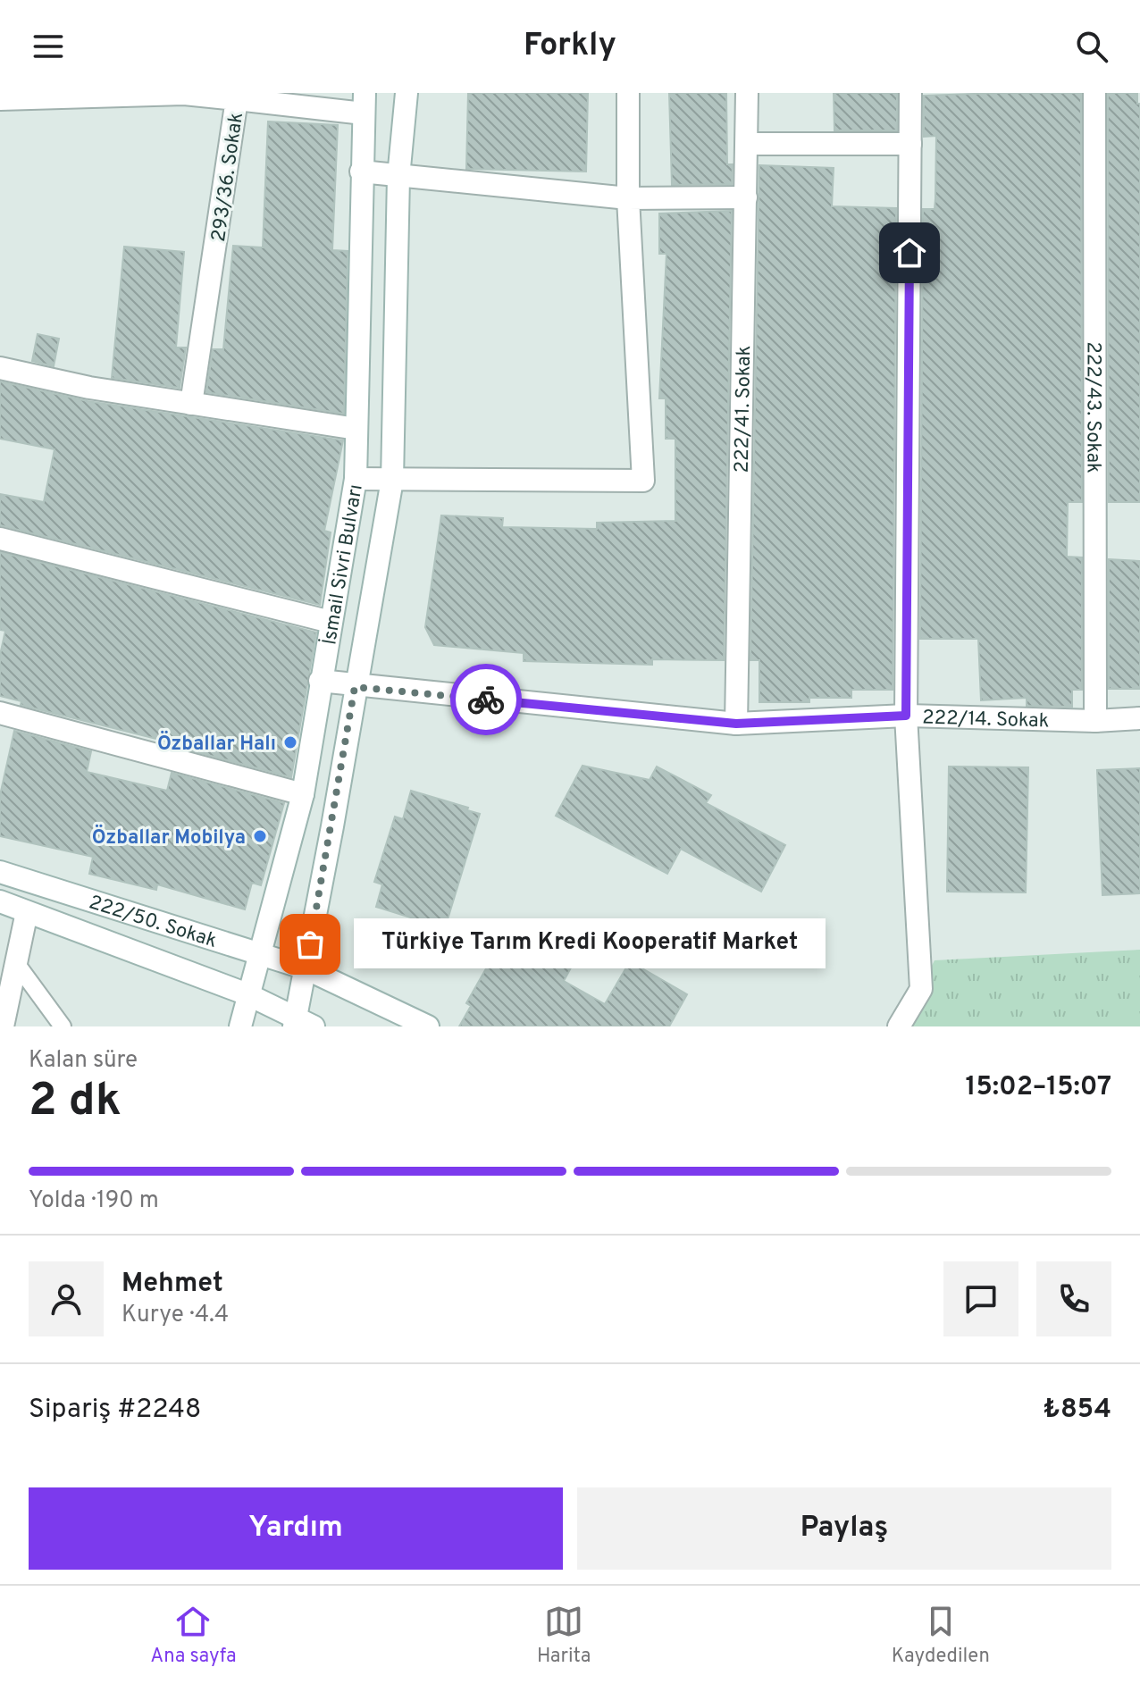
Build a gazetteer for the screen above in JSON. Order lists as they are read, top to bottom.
{
  "streets": {
    "street": [
      "293/36. Sokak",
      "222/43. Sokak",
      "222/41. Sokak",
      "İsmail Sivri Bulvarı",
      "222/14. Sokak",
      "222/50. Sokak"
    ]
  },
  "crossings": [
    ["222/43. Sokak", "222/14. Sokak"],
    ["222/41. Sokak", "222/14. Sokak"],
    ["İsmail Sivri Bulvarı", "222/14. Sokak"],
    ["İsmail Sivri Bulvarı", "222/50. Sokak"]
  ],
  "places": ["Özballar Halı", "Özballar Mobilya", "Türkiye Tarım Kredi Kooperatif Market"],
  "page": {
    "header": "Forkly",
    "bubble": "Türkiye Tarım Kredi Kooperatif Market",
    "heading": ["2 dk", "Kalan süre", "15:02–15:07"],
    "panel": [
      "Mehmet",
      "Kurye · 4.4",
      "Sipariş #2248",
      "₺854"
    ],
    "bar": "Yolda · 190 m",
    "buttons": ["Yardım", "Paylaş"],
    "tabs": ["Ana sayfa", "Harita", "Kaydedilen"]
  }
}
